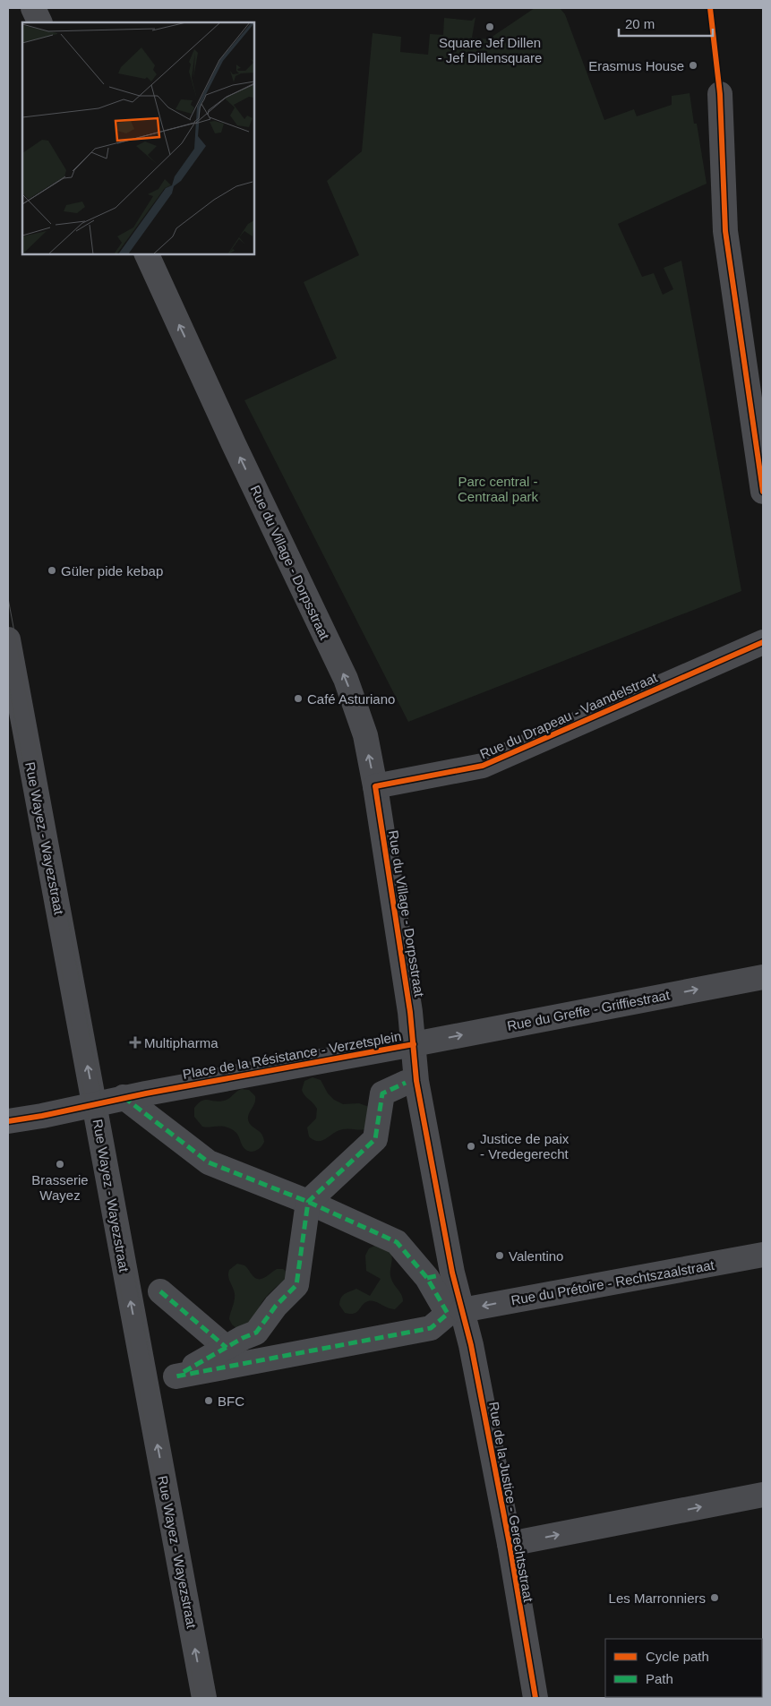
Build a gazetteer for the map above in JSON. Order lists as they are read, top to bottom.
{
  "streets": {
    "street": [
      "Rue du Village - Dorpsstraat",
      "Rue du Drapeau - Vaandelstraat",
      "Rue Wayez - Wayezstraat",
      "Rue du Greffe - Griffiestraat",
      "Place de la Résistance - Verzetsplein",
      "Rue du Prétoire - Rechtszaalstraat",
      "Rue de la Justice - Gerechtsstraat"
    ]
  },
  "crossings": [
    ["Rue du Village - Dorpsstraat", "Rue du Drapeau - Vaandelstraat"],
    ["Rue du Village - Dorpsstraat", "Rue du Greffe - Griffiestraat"],
    ["Rue du Village - Dorpsstraat", "Place de la Résistance - Verzetsplein"],
    ["Rue Wayez - Wayezstraat", "Place de la Résistance - Verzetsplein"],
    ["Rue du Greffe - Griffiestraat", "Place de la Résistance - Verzetsplein"],
    ["Place de la Résistance - Verzetsplein", "Rue du Prétoire - Rechtszaalstraat"],
    ["Place de la Résistance - Verzetsplein", "Rue de la Justice - Gerechtsstraat"],
    ["Rue du Prétoire - Rechtszaalstraat", "Rue de la Justice - Gerechtsstraat"]
  ],
  "one_way": [
    "Rue du Village - Dorpsstraat",
    "Rue Wayez - Wayezstraat",
    "Rue du Greffe - Griffiestraat",
    "Rue du Prétoire - Rechtszaalstraat"
  ],
  "parks": ["Parc central - Centraal park"],
  "places": {
    "other": [
      "Square Jef Dillen - Jef Dillensquare",
      "Erasmus House",
      "Güler pide kebap",
      "Café Asturiano",
      "Justice de paix - Vredegerecht",
      "Brasserie Wayez",
      "Valentino",
      "BFC",
      "Les Marronniers"
    ],
    "health": ["Multipharma"]
  },
  "legend": ["Cycle path", "Path"],
  "scale_bar": "20 m"
}
